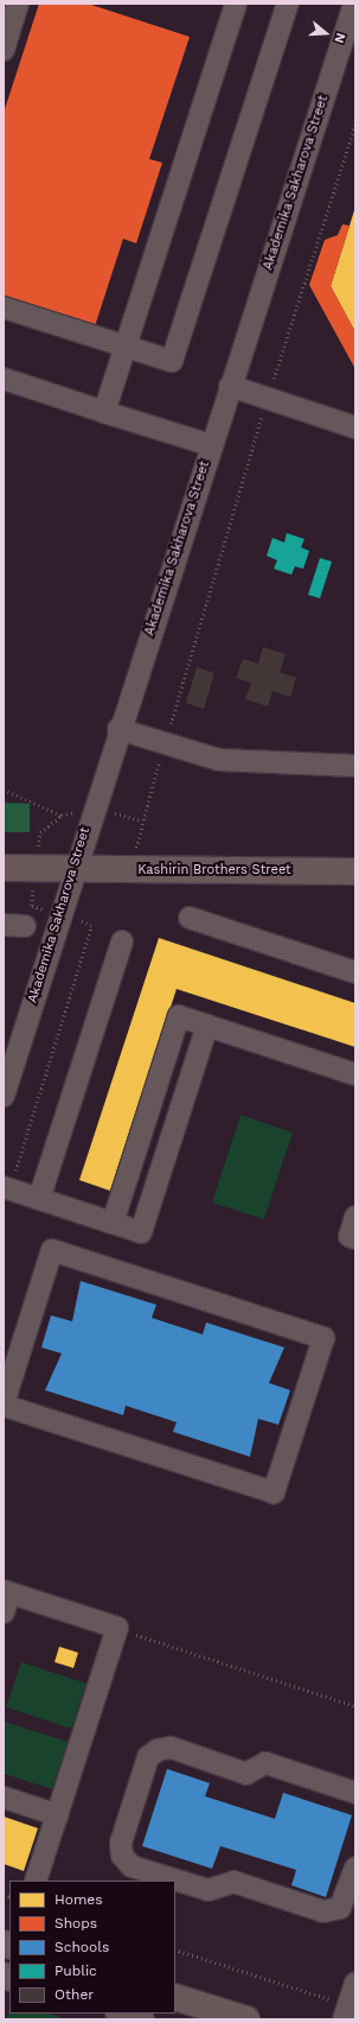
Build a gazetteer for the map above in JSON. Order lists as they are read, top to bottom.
{
  "streets": {
    "main road": ["Kashirin Brothers Street"],
    "street": ["Akademika Sakharova Street"]
  },
  "crossings": [
    ["Akademika Sakharova Street", "Kashirin Brothers Street"]
  ],
  "legend": [
    "Homes",
    "Shops",
    "Schools",
    "Public",
    "Other"
  ],
  "north": "right"
}
